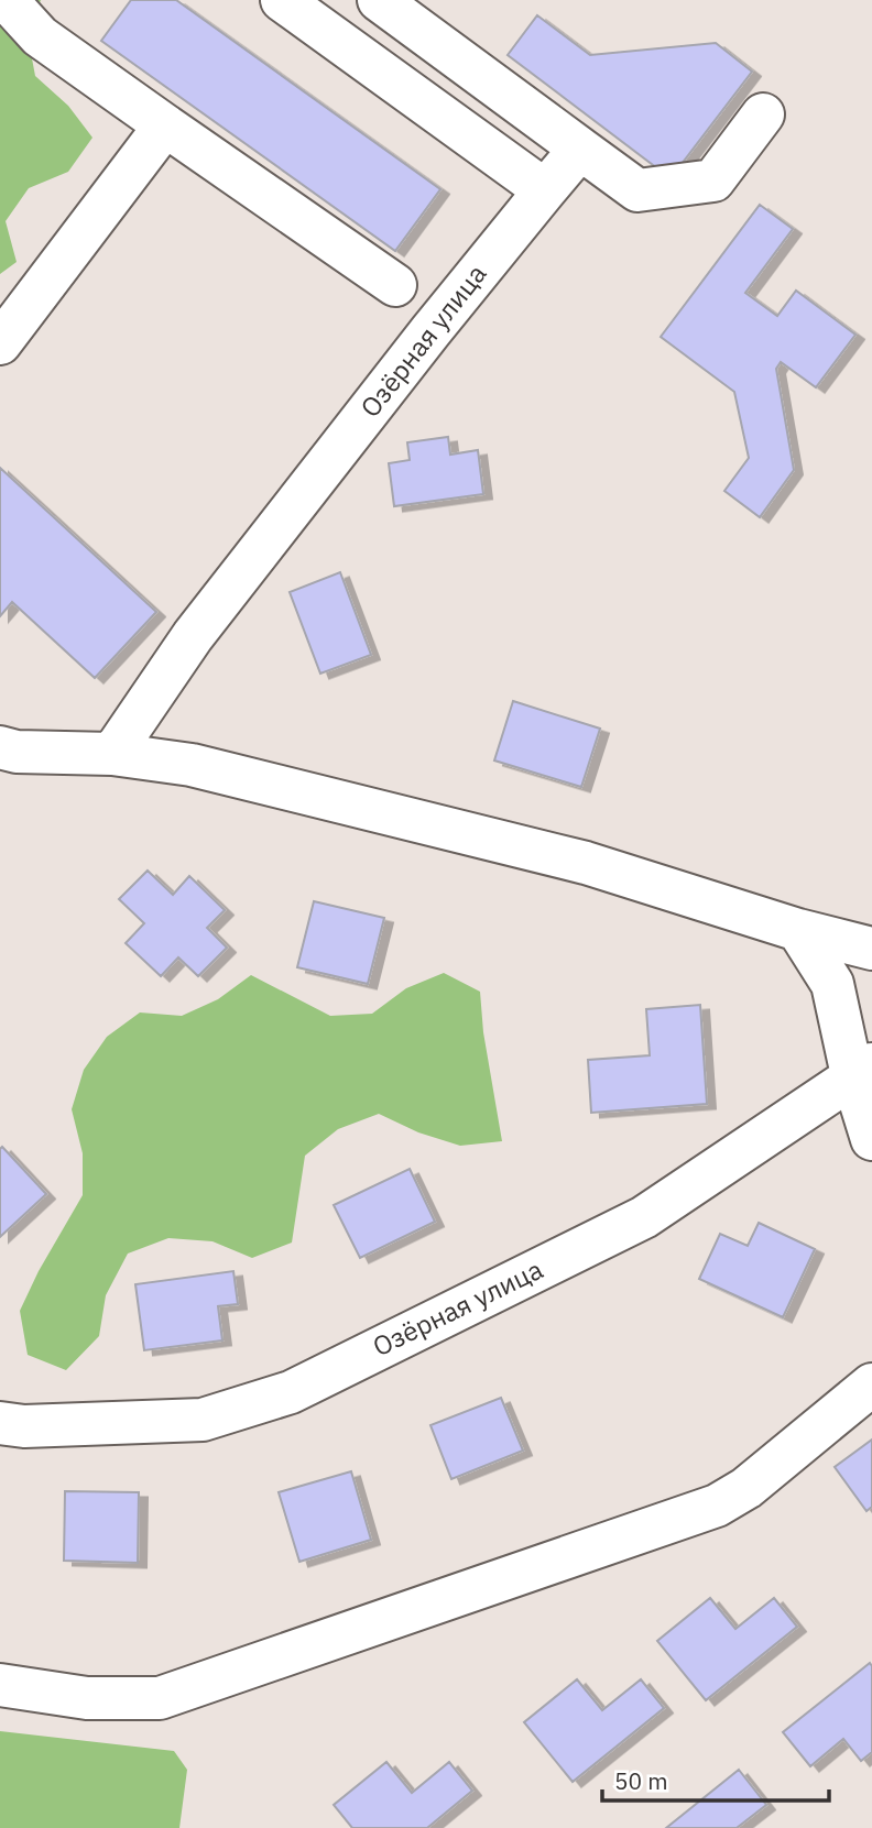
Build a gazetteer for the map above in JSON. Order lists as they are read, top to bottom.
{
  "streets": {
    "street": ["Озёрная улица"]
  },
  "scale_bar": "50 m"
}
